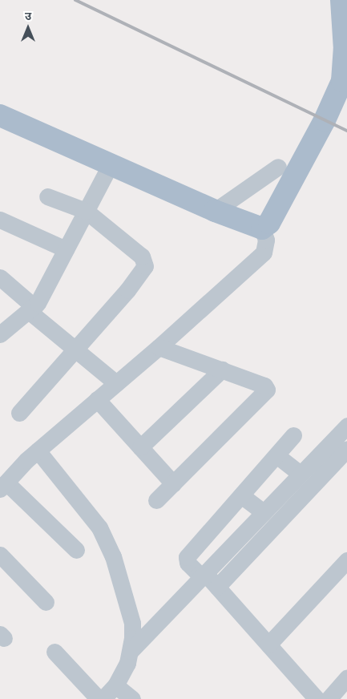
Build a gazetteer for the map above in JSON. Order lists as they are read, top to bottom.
{
  "north": "top"
}
